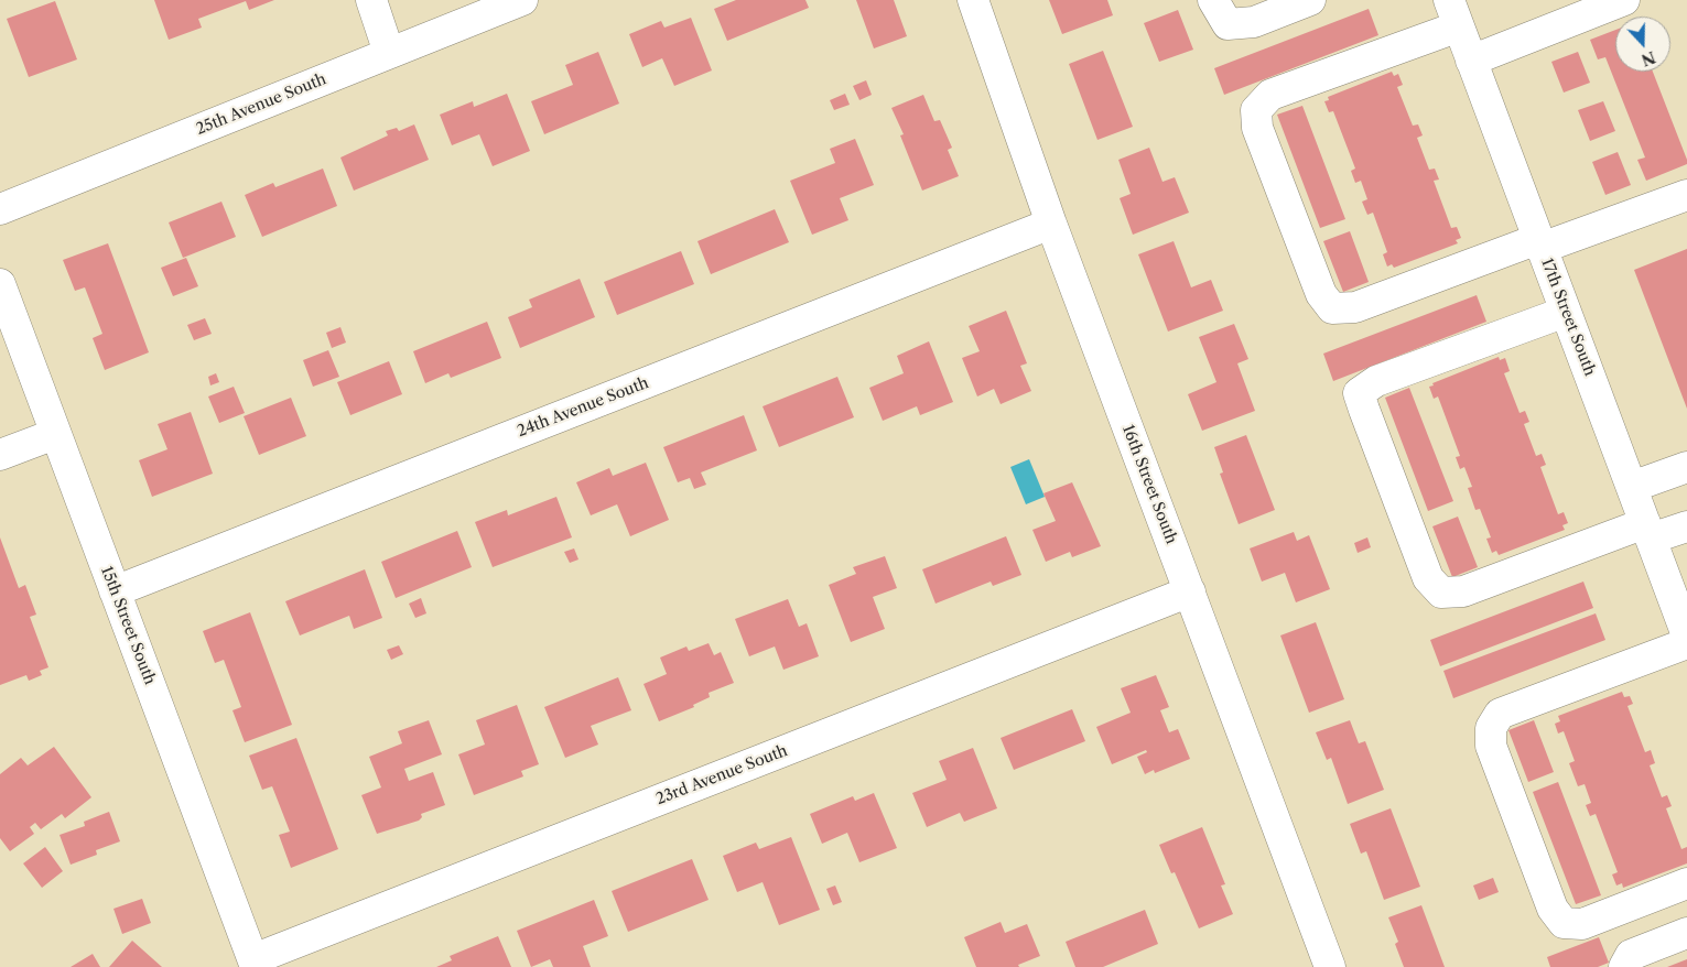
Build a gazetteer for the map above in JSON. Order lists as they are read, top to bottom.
{
  "streets": {
    "street": [
      "25th Avenue South",
      "17th Street South",
      "24th Avenue South",
      "16th Street South",
      "15th Street South",
      "23rd Avenue South"
    ]
  },
  "crossings": [
    ["24th Avenue South", "16th Street South"],
    ["24th Avenue South", "15th Street South"],
    ["16th Street South", "23rd Avenue South"],
    ["15th Street South", "23rd Avenue South"]
  ],
  "north": "bottom"
}
